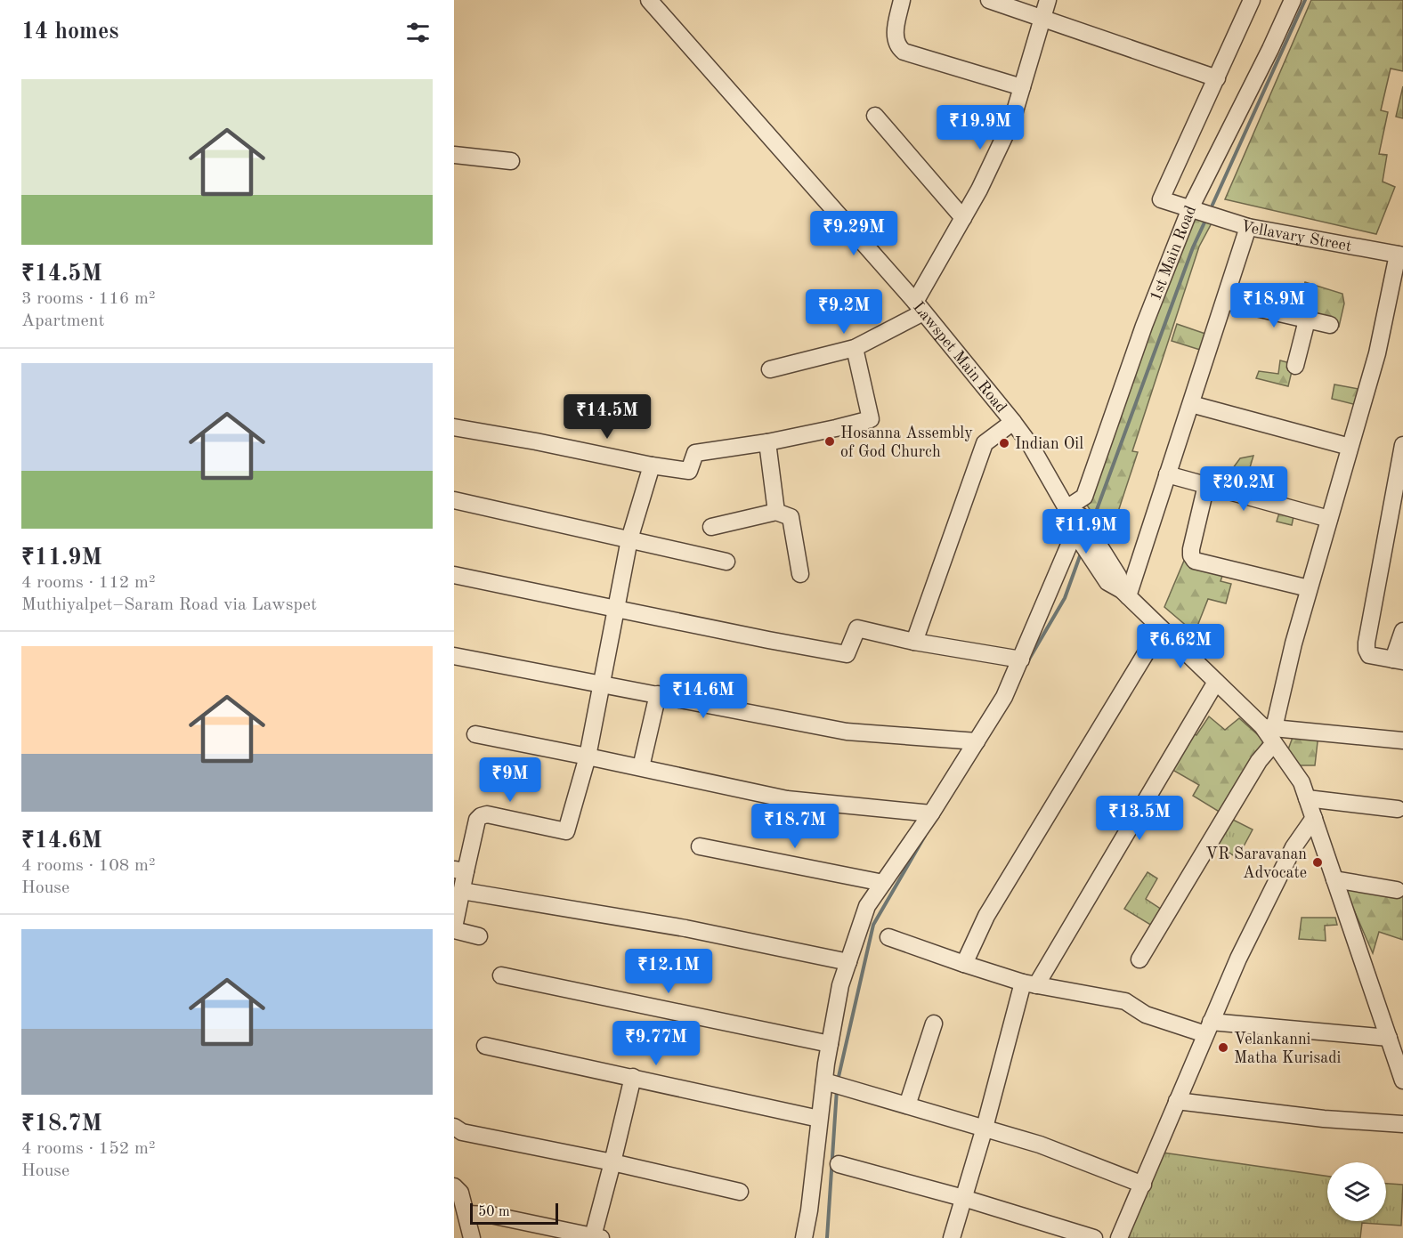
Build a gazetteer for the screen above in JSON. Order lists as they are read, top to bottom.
{
  "streets": {
    "street": ["Vellavary Street", "1st Main Road", "Lawspet Main Road"]
  },
  "crossings": [
    ["Vellavary Street", "1st Main Road"],
    ["1st Main Road", "Lawspet Main Road"]
  ],
  "places": [
    "Hosanna Assembly of God Church",
    "Indian Oil",
    "VR Saravanan Advocate",
    "Velankanni Matha Kurisadi"
  ],
  "scale_bar": "50 m",
  "page": {
    "heading": "14 homes",
    "list": [
      {
        "name": "₹14.5M",
        "note": "3 rooms · 116 m² · Apartment"
      },
      {
        "name": "₹11.9M",
        "note": "4 rooms · 112 m² · Muthiyalpet–Saram Road via Lawspet"
      },
      {
        "name": "₹14.6M",
        "note": "4 rooms · 108 m² · House"
      },
      {
        "name": "₹18.7M",
        "note": "4 rooms · 152 m² · House"
      }
    ],
    "price": [
      "₹19.9M",
      "₹9.29M",
      "₹18.9M",
      "₹9.2M",
      "₹14.5M",
      "₹20.2M",
      "₹11.9M",
      "₹6.62M",
      "₹14.6M",
      "₹9M",
      "₹13.5M",
      "₹18.7M",
      "₹12.1M",
      "₹9.77M"
    ],
    "scale": "50 m"
  }
}
